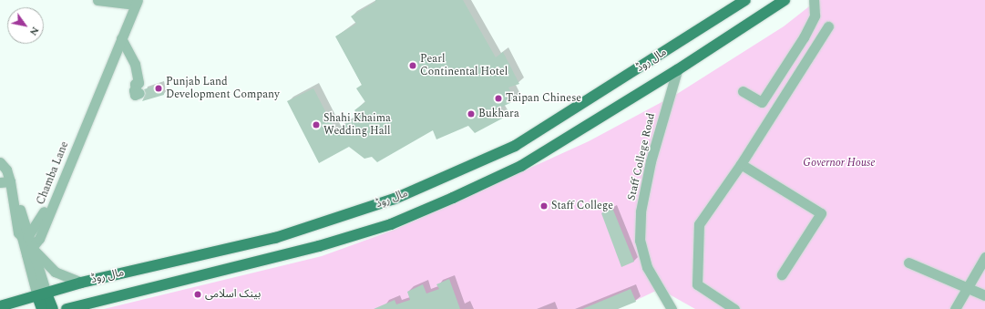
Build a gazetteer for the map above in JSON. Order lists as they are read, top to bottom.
{
  "streets": {
    "main road": ["مال روڈ"],
    "street": ["Staff College Road", "Chamba Lane"]
  },
  "crossings": [
    ["مال روڈ", "Staff College Road"]
  ],
  "parks": ["Governor House"],
  "places": [
    "Pearl Continental Hotel",
    "Punjab Land Development Company",
    "Taipan Chinese",
    "Bukhara",
    "Shahi Khaima Wedding Hall",
    "Staff College",
    "بینک اسلامی"
  ],
  "north": "bottom right"
}
